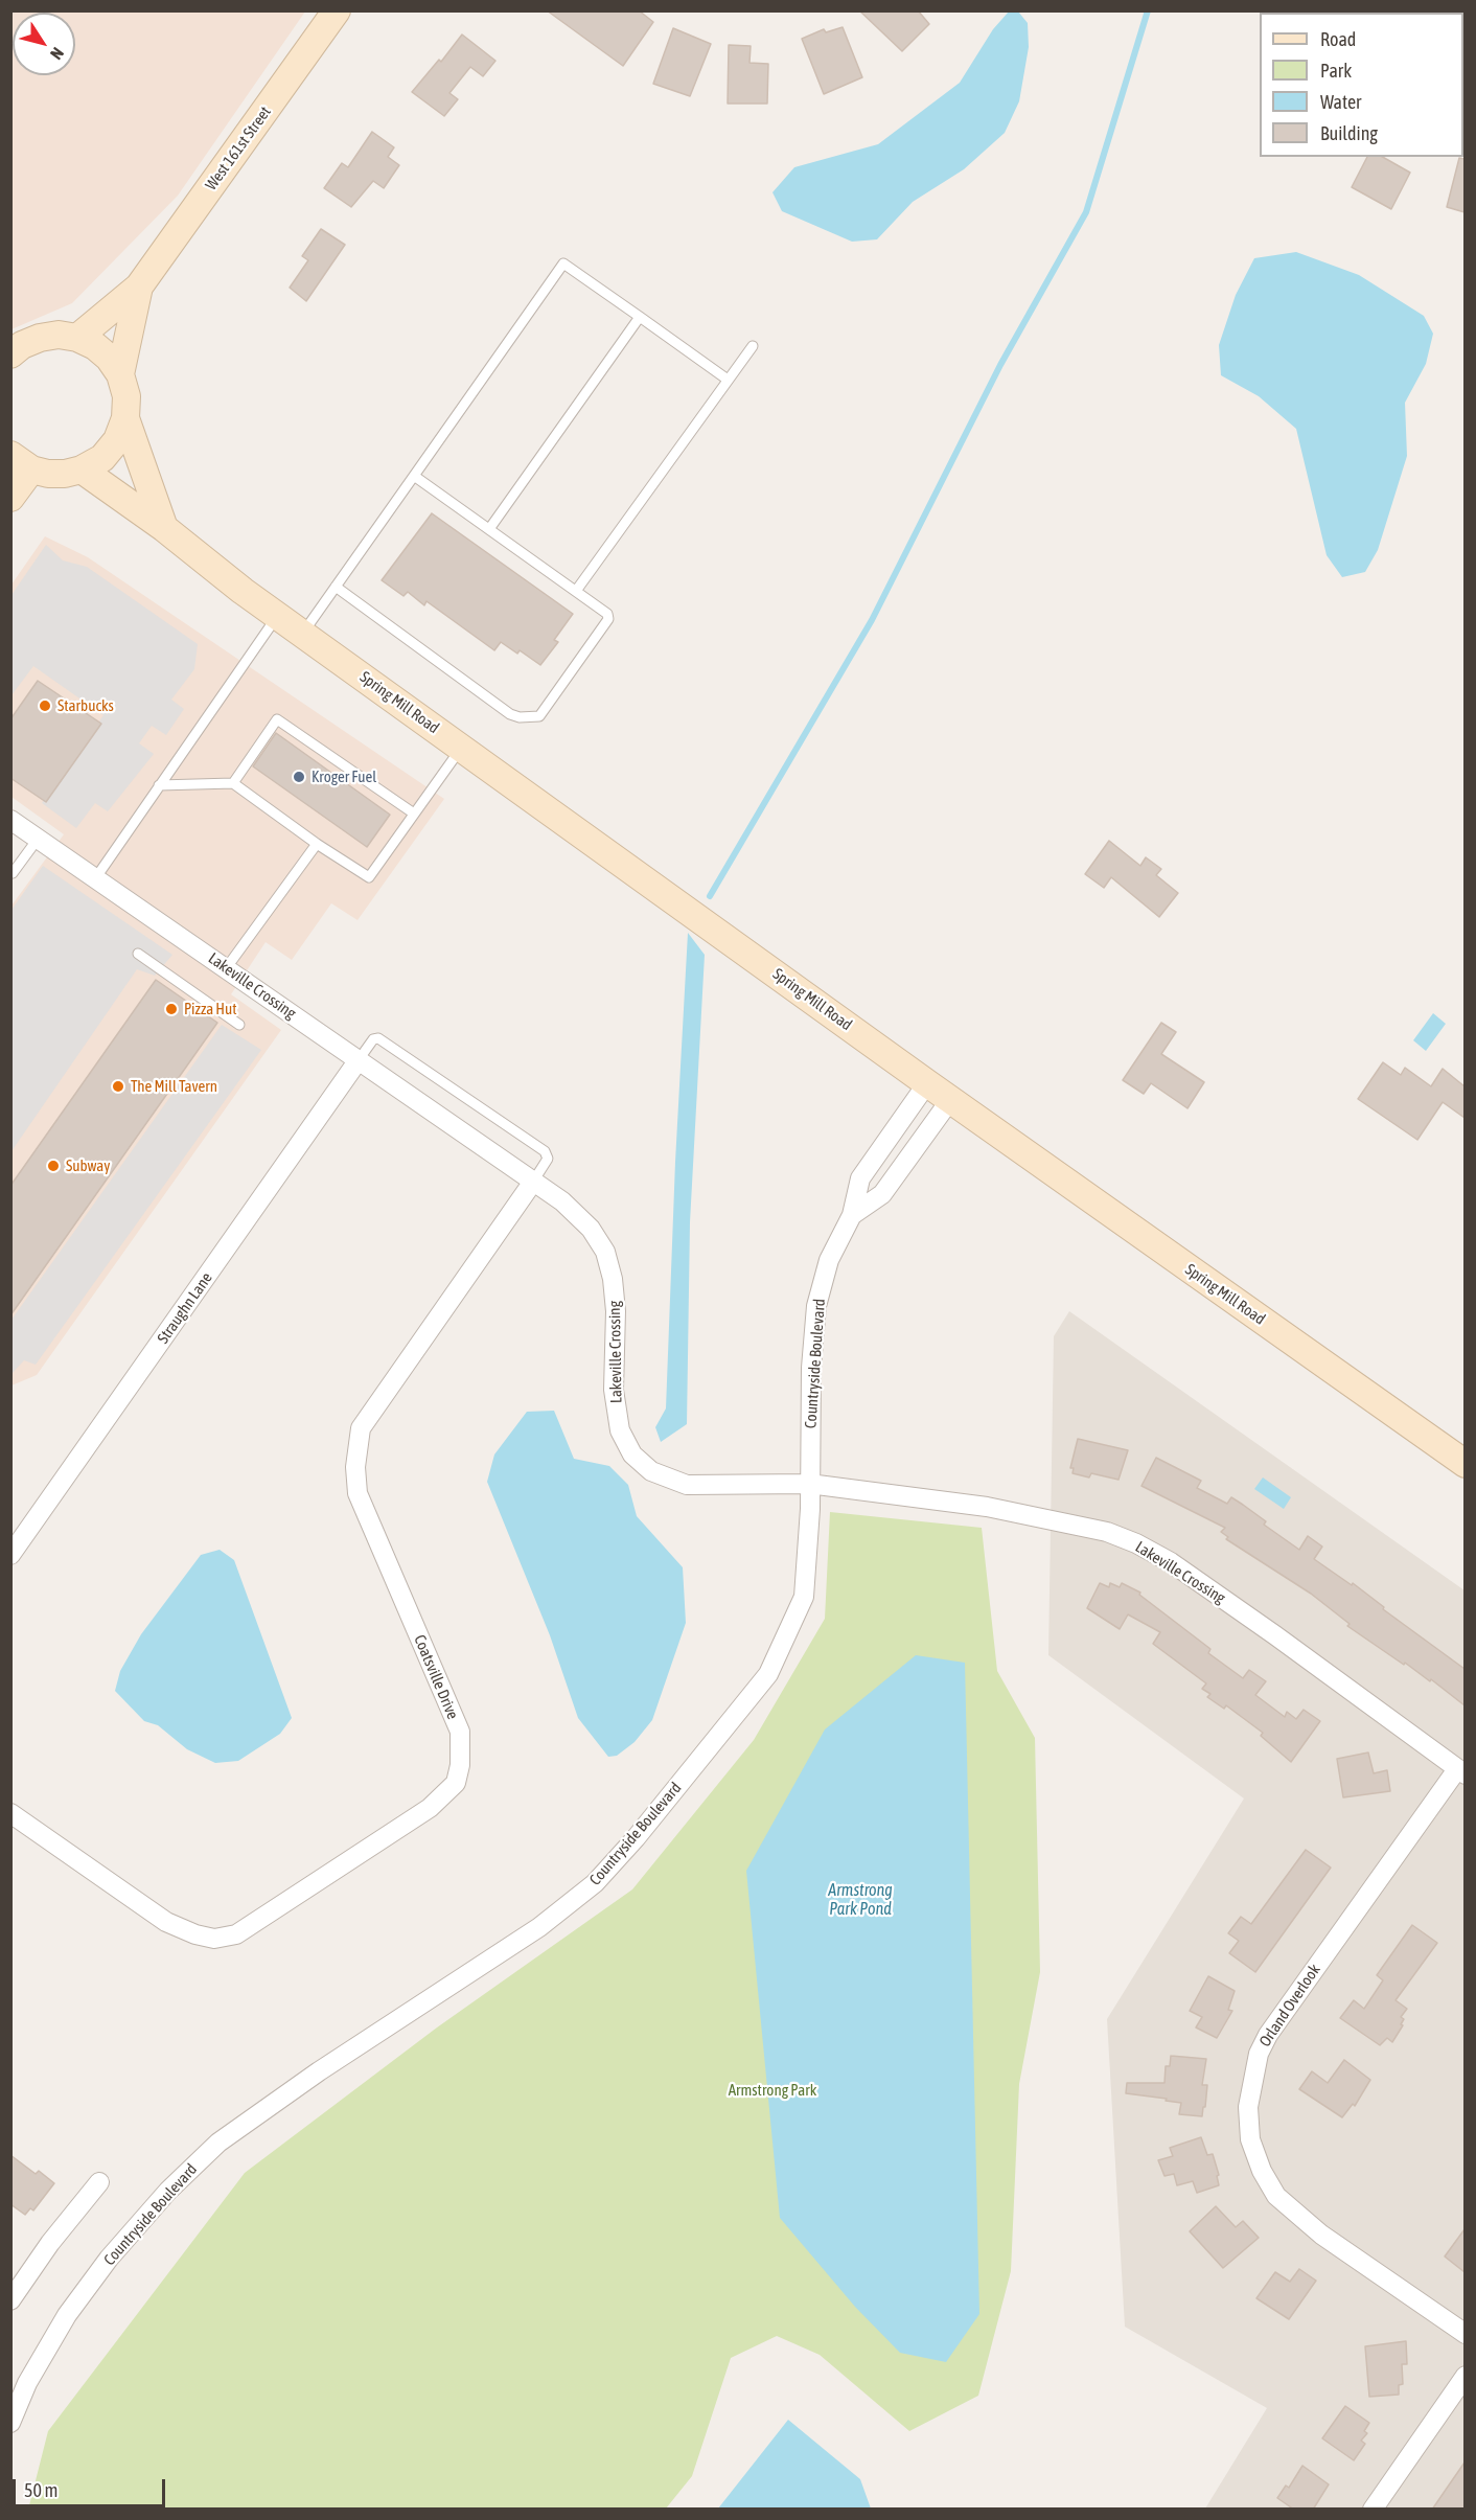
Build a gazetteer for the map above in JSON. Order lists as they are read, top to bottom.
{
  "streets": {
    "street": [
      "West 161st Street",
      "Spring Mill Road",
      "Lakeville Crossing",
      "Straughn Lane",
      "Countryside Boulevard",
      "Coatsville Drive",
      "Orland Overlook"
    ]
  },
  "crossings": [
    ["Spring Mill Road", "Countryside Boulevard"],
    ["Lakeville Crossing", "Straughn Lane"],
    ["Lakeville Crossing", "Countryside Boulevard"],
    ["Lakeville Crossing", "Coatsville Drive"],
    ["Lakeville Crossing", "Orland Overlook"]
  ],
  "water": ["Armstrong Park Pond"],
  "parks": ["Armstrong Park"],
  "places": [
    "Starbucks",
    "Kroger Fuel",
    "Pizza Hut",
    "The Mill Tavern",
    "Subway"
  ],
  "legend": [
    "Road",
    "Park",
    "Water",
    "Building"
  ],
  "scale_bar": "50 m",
  "north": "bottom right"
}
